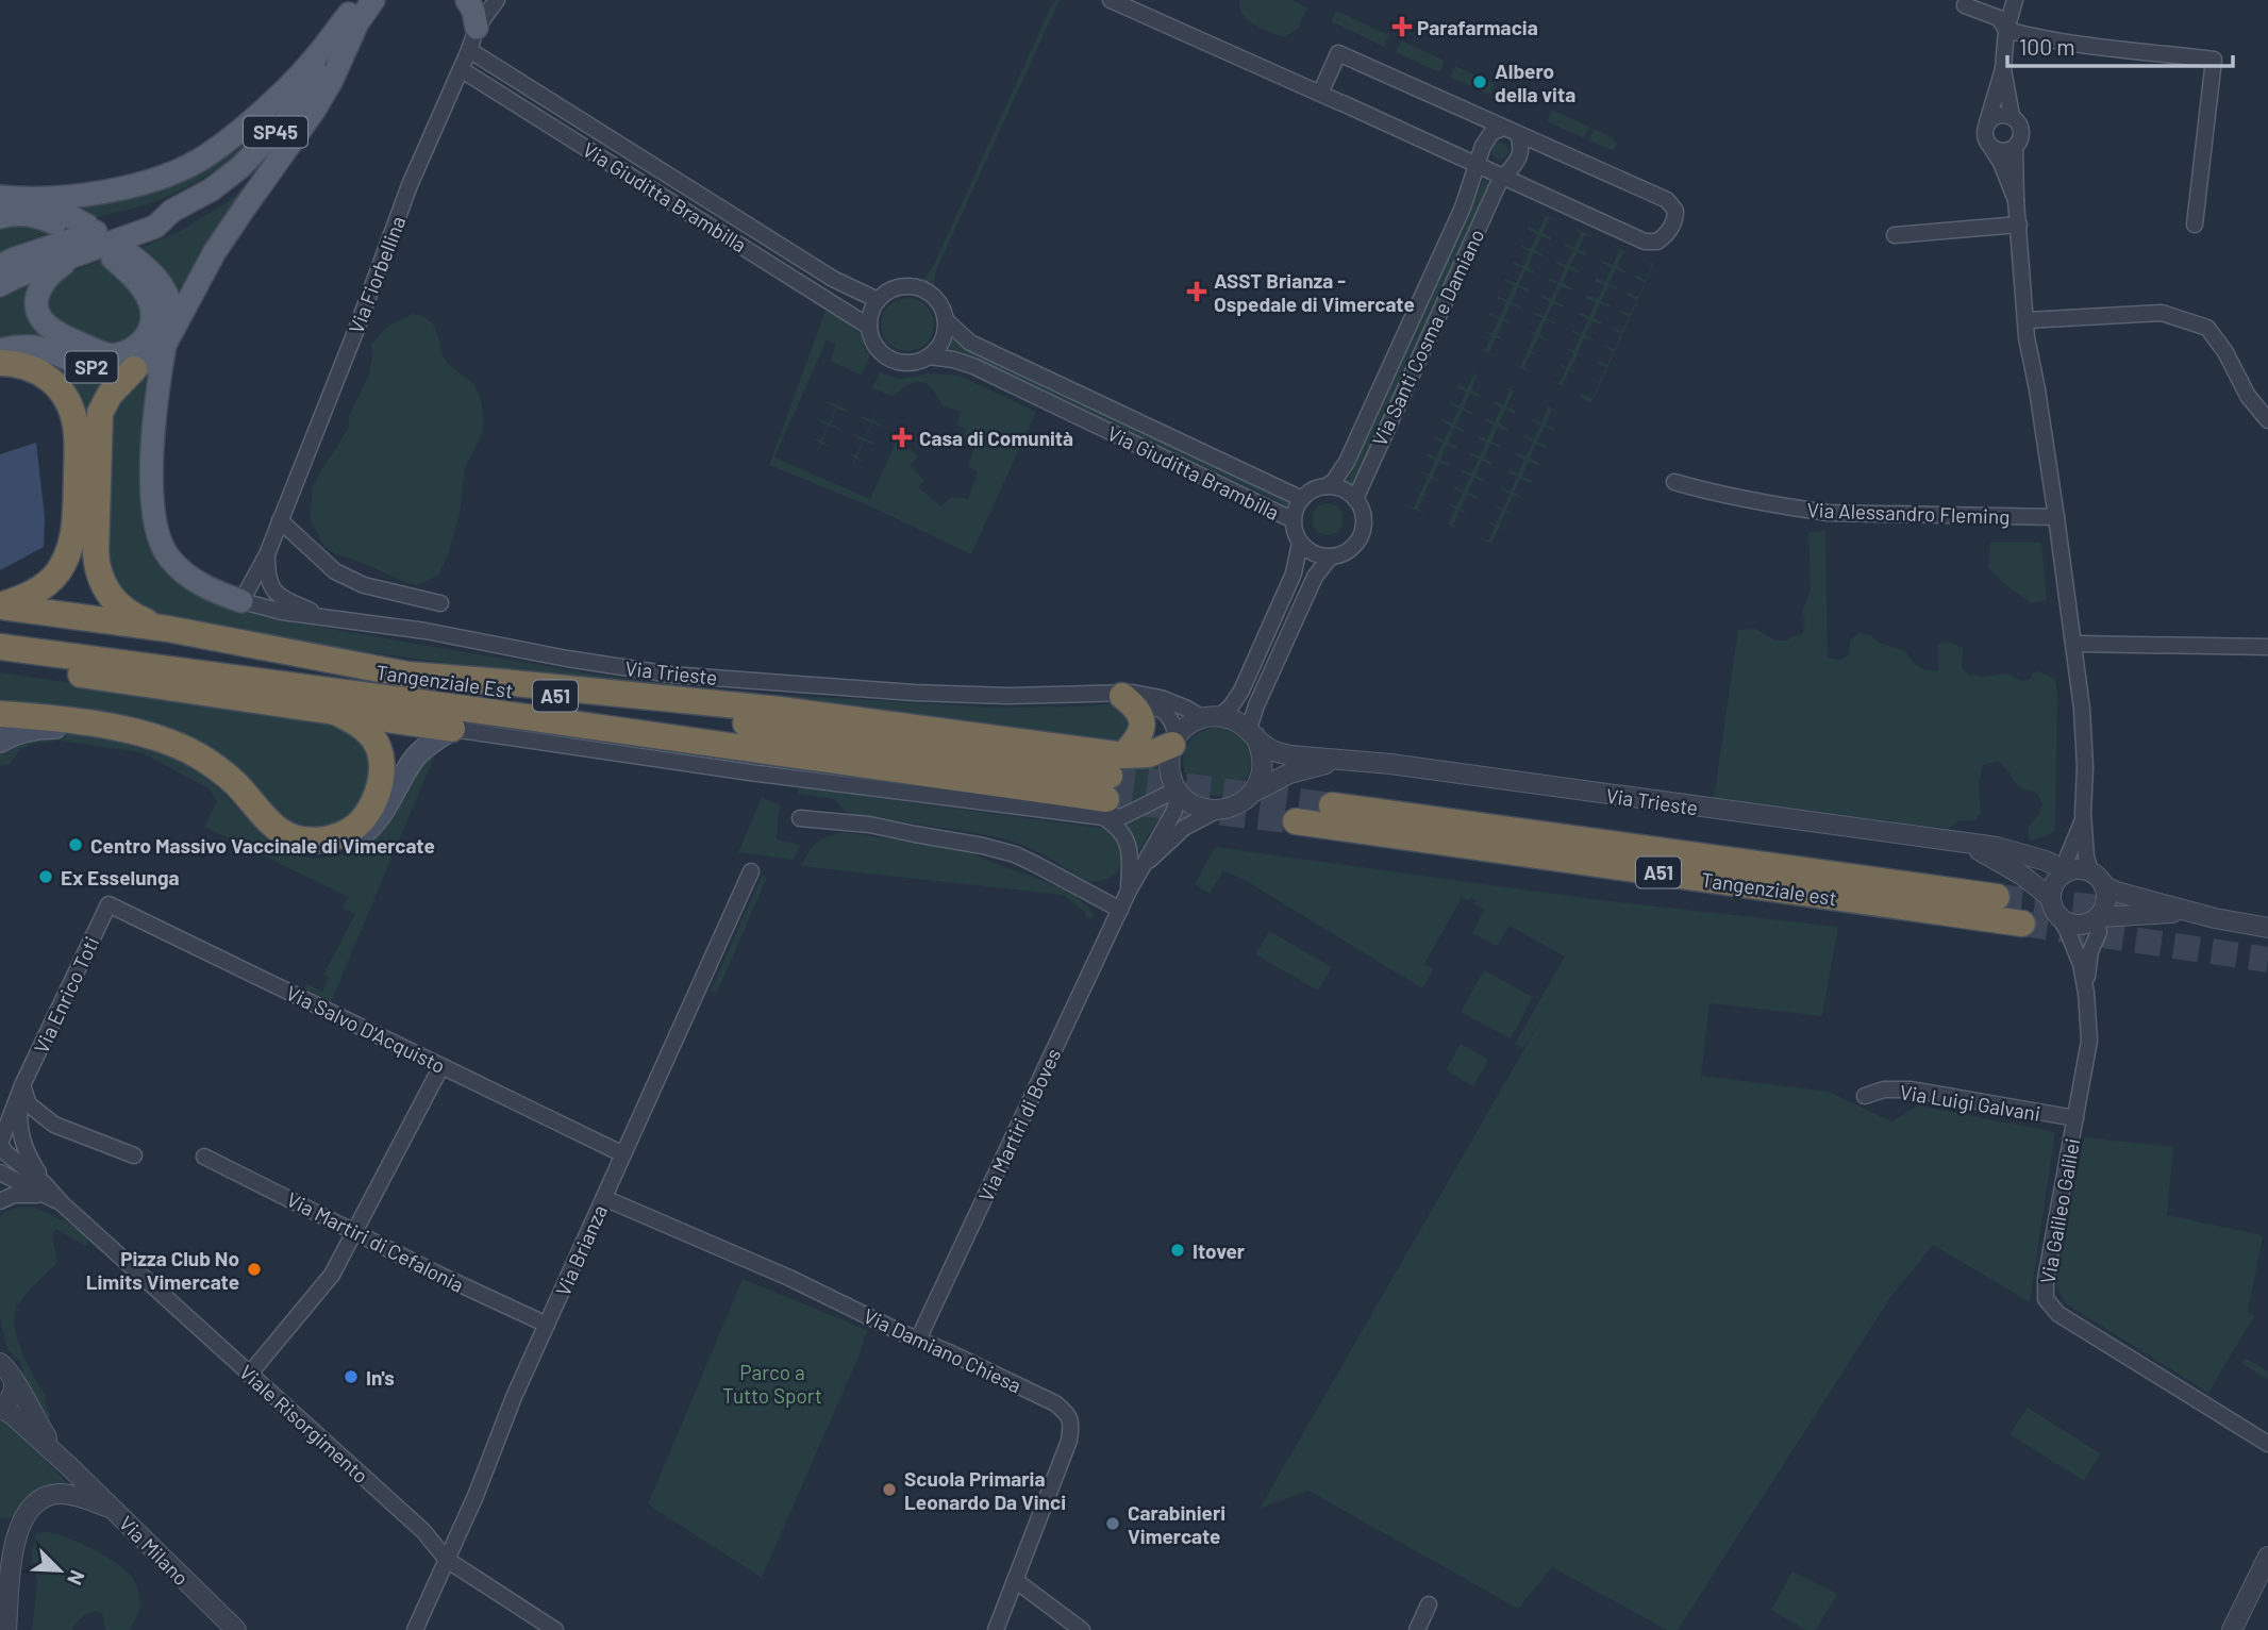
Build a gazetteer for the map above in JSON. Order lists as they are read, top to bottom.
{
  "streets": {
    "highway": ["Tangenziale Est", "A51", "Tangenziale est"],
    "main road": ["SP45", "SP2"],
    "street": [
      "Via Giuditta Brambilla",
      "Via Fiorbellina",
      "Via Santi Cosma e Damiano",
      "Via Alessandro Fleming",
      "Via Trieste",
      "Via Enrico Toti",
      "Via Salvo D'Acquisto",
      "Via Luigi Galvani",
      "Via Martiri di Boves",
      "Via Galileo Galilei",
      "Via Martiri di Cefalonia",
      "Via Brianza",
      "Via Damiano Chiesa",
      "Viale Risorgimento",
      "Via Milano"
    ]
  },
  "crossings": [
    ["Via Giuditta Brambilla", "Via Fiorbellina"],
    ["Via Giuditta Brambilla", "Via Santi Cosma e Damiano"],
    ["Via Fiorbellina", "Via Trieste"],
    ["Via Trieste", "Via Martiri di Boves"],
    ["Via Trieste", "Via Galileo Galilei"],
    ["Tangenziale Est", "Via Martiri di Boves"],
    ["Via Enrico Toti", "Via Salvo D'Acquisto"],
    ["Via Enrico Toti", "Viale Risorgimento"],
    ["Via Salvo D'Acquisto", "Via Brianza"],
    ["Via Luigi Galvani", "Via Galileo Galilei"],
    ["Via Martiri di Boves", "Via Damiano Chiesa"],
    ["Via Martiri di Cefalonia", "Via Brianza"],
    ["Via Brianza", "Via Damiano Chiesa"],
    ["Via Brianza", "Viale Risorgimento"]
  ],
  "parks": ["Parco a Tutto Sport"],
  "places": {
    "health": ["Parafarmacia", "ASST Brianza - Ospedale di Vimercate", "Casa di Comunità"],
    "other": [
      "Albero della vita",
      "Centro Massivo Vaccinale di Vimercate",
      "Ex Esselunga",
      "Itover",
      "Pizza Club No Limits Vimercate",
      "In's",
      "Scuola Primaria Leonardo Da Vinci",
      "Carabinieri Vimercate"
    ]
  },
  "scale_bar": "100 m",
  "north": "bottom right"
}
